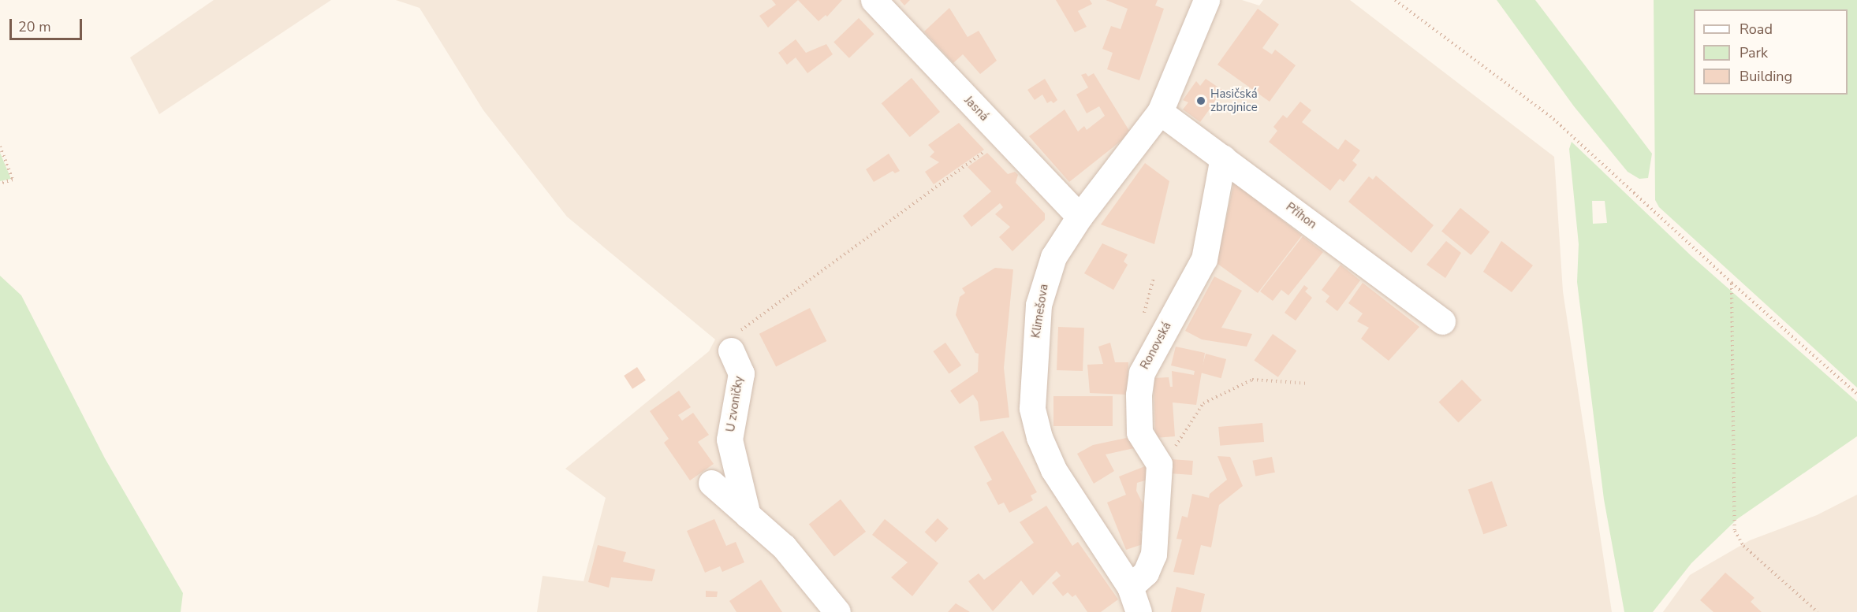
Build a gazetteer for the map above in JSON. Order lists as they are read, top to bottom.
{
  "streets": {
    "street": [
      "Jasná",
      "Příhon",
      "Klimešova",
      "Ronovská",
      "U zvoničky"
    ]
  },
  "crossings": [
    ["Jasná", "Klimešova"],
    ["Příhon", "Klimešova"],
    ["Příhon", "Ronovská"],
    ["Klimešova", "Ronovská"]
  ],
  "places": ["Hasičská zbrojnice"],
  "legend": ["Road", "Park", "Building"],
  "scale_bar": "20 m"
}
